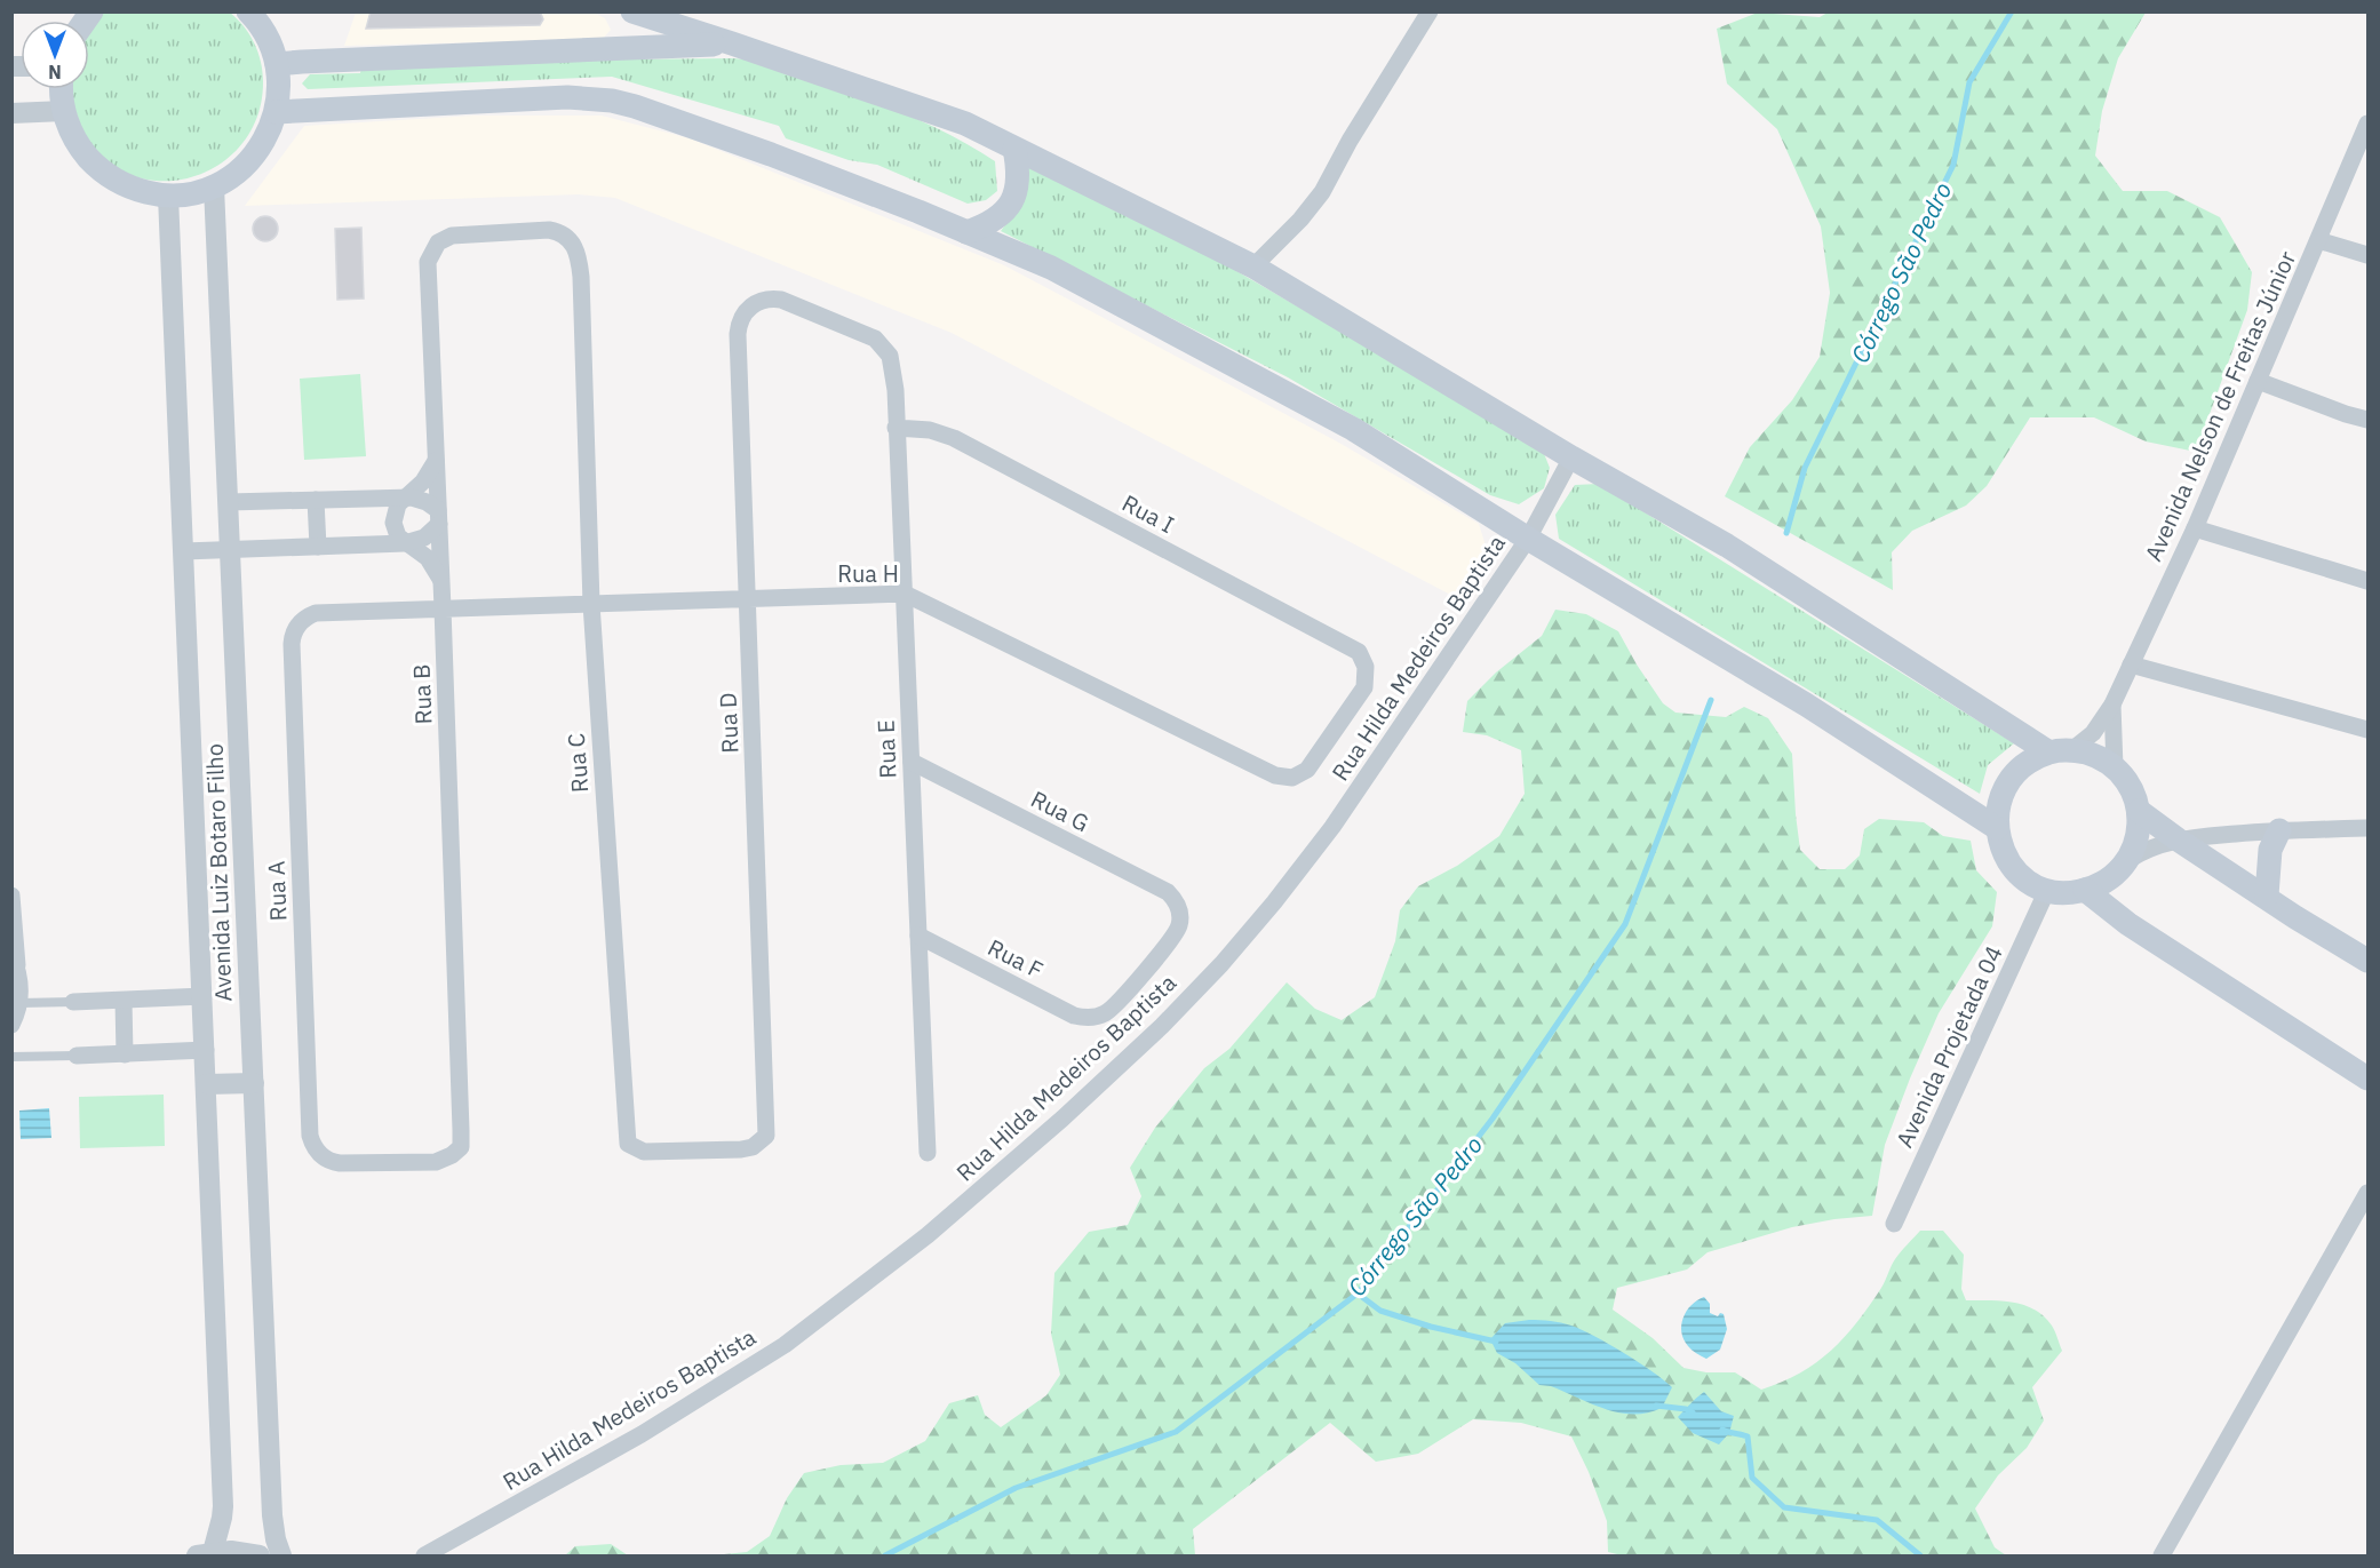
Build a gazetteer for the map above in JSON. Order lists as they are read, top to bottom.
{
  "streets": {
    "street": [
      "Avenida Nelson de Freitas Júnior",
      "Rua I",
      "Rua H",
      "Rua Hilda Medeiros Baptista",
      "Rua B",
      "Rua D",
      "Rua E",
      "Rua C",
      "Rua G",
      "Avenida Luiz Botaro Filho",
      "Rua A",
      "Rua F",
      "Avenida Projetada 04"
    ]
  },
  "crossings": [
    ["Avenida Nelson de Freitas Júnior", "Avenida Projetada 04"],
    ["Rua I", "Rua H"],
    ["Rua I", "Rua E"],
    ["Rua H", "Rua B"],
    ["Rua H", "Rua D"],
    ["Rua H", "Rua E"],
    ["Rua H", "Rua C"],
    ["Rua H", "Rua A"],
    ["Rua B", "Rua C"],
    ["Rua B", "Rua A"],
    ["Rua D", "Rua E"],
    ["Rua D", "Rua C"],
    ["Rua E", "Rua G"],
    ["Rua E", "Rua F"],
    ["Rua G", "Rua F"]
  ],
  "water": ["Córrego São Pedro"],
  "north": "bottom"
}
